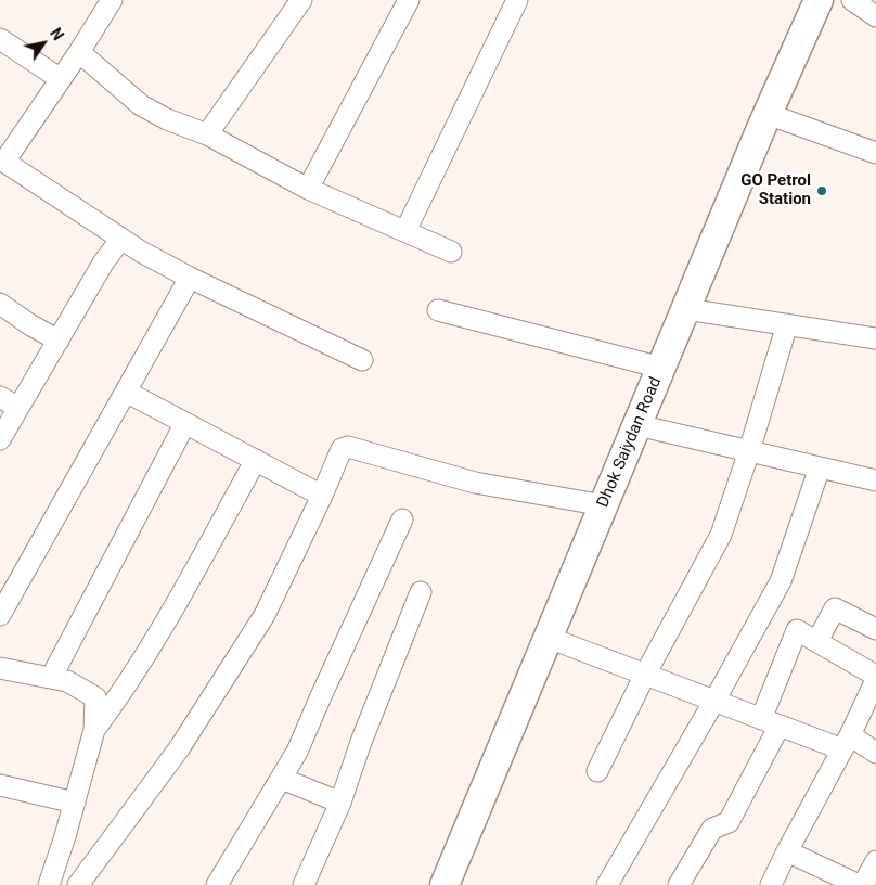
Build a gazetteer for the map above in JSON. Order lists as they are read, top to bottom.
{
  "streets": {
    "main road": ["Dhok Saiydan Road"]
  },
  "places": ["GO Petrol Station"],
  "north": "top right"
}
